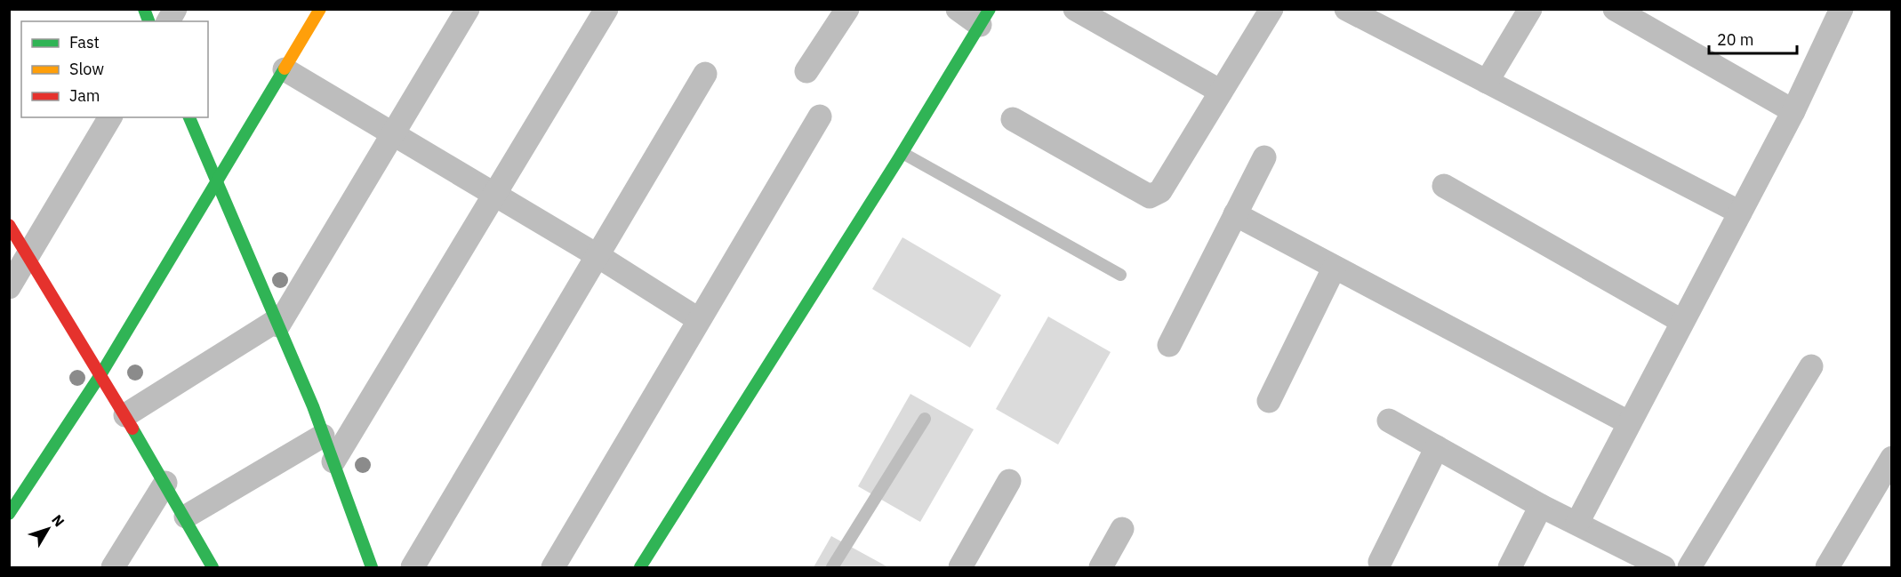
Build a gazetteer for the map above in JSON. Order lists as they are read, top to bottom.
{
  "legend": ["Fast", "Slow", "Jam"],
  "scale_bar": "20 m",
  "north": "top right"
}
